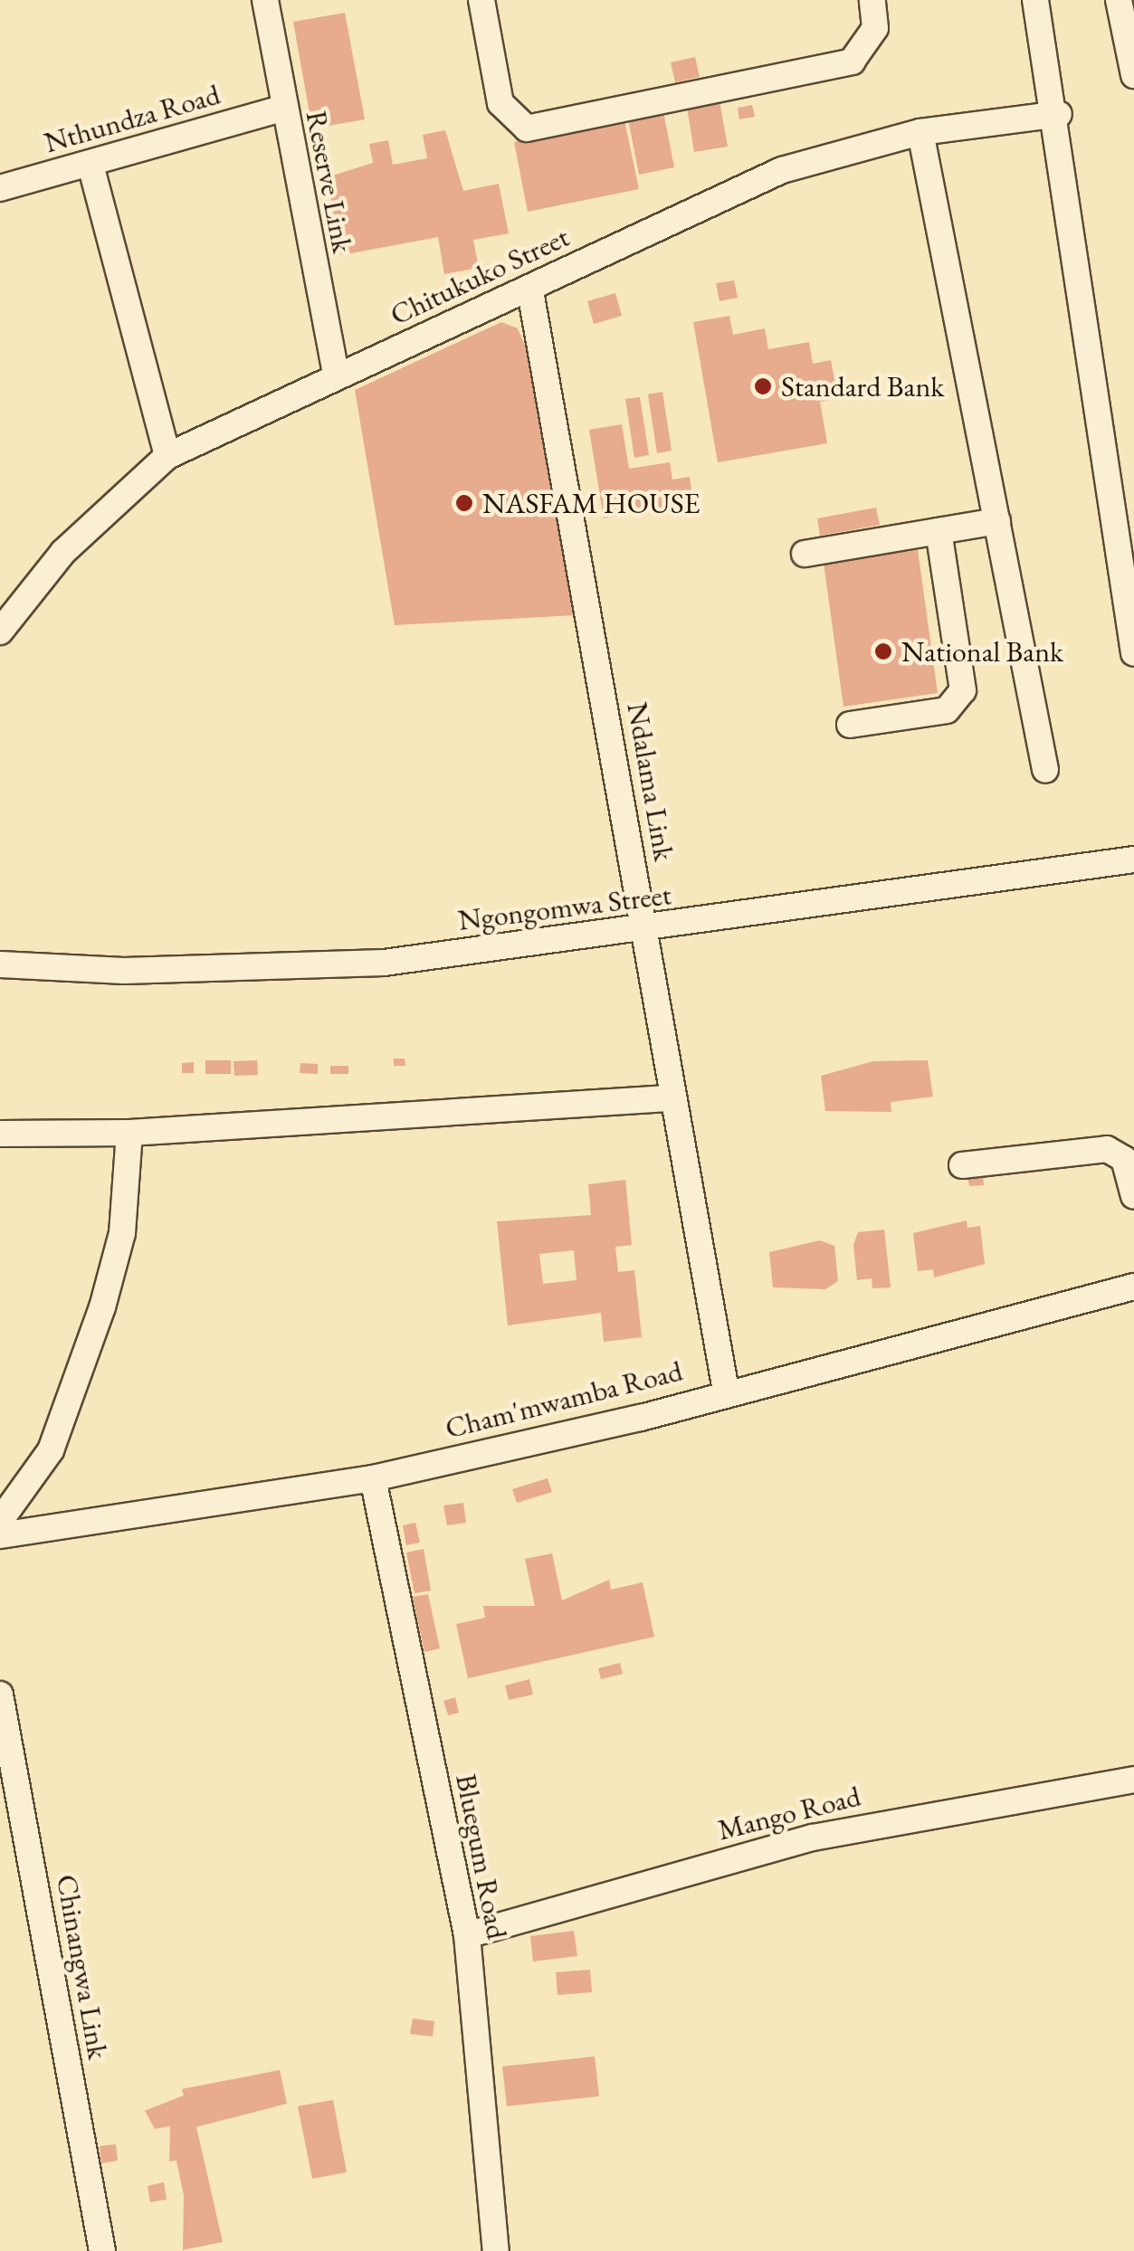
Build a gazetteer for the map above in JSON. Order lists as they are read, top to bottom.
{
  "streets": {
    "street": [
      "Nthundza Road",
      "Reserve Link",
      "Chitukuko Street",
      "Ndalama Link",
      "Ngongomwa Street",
      "Cham'mwamba Road",
      "Mango Road",
      "Bluegum Road",
      "Chinangwa Link"
    ]
  },
  "crossings": [
    ["Nthundza Road", "Reserve Link"],
    ["Reserve Link", "Chitukuko Street"],
    ["Chitukuko Street", "Ndalama Link"],
    ["Ndalama Link", "Ngongomwa Street"],
    ["Ndalama Link", "Cham'mwamba Road"],
    ["Cham'mwamba Road", "Bluegum Road"],
    ["Mango Road", "Bluegum Road"]
  ],
  "places": ["Standard Bank", "NASFAM HOUSE", "National Bank"]
}
